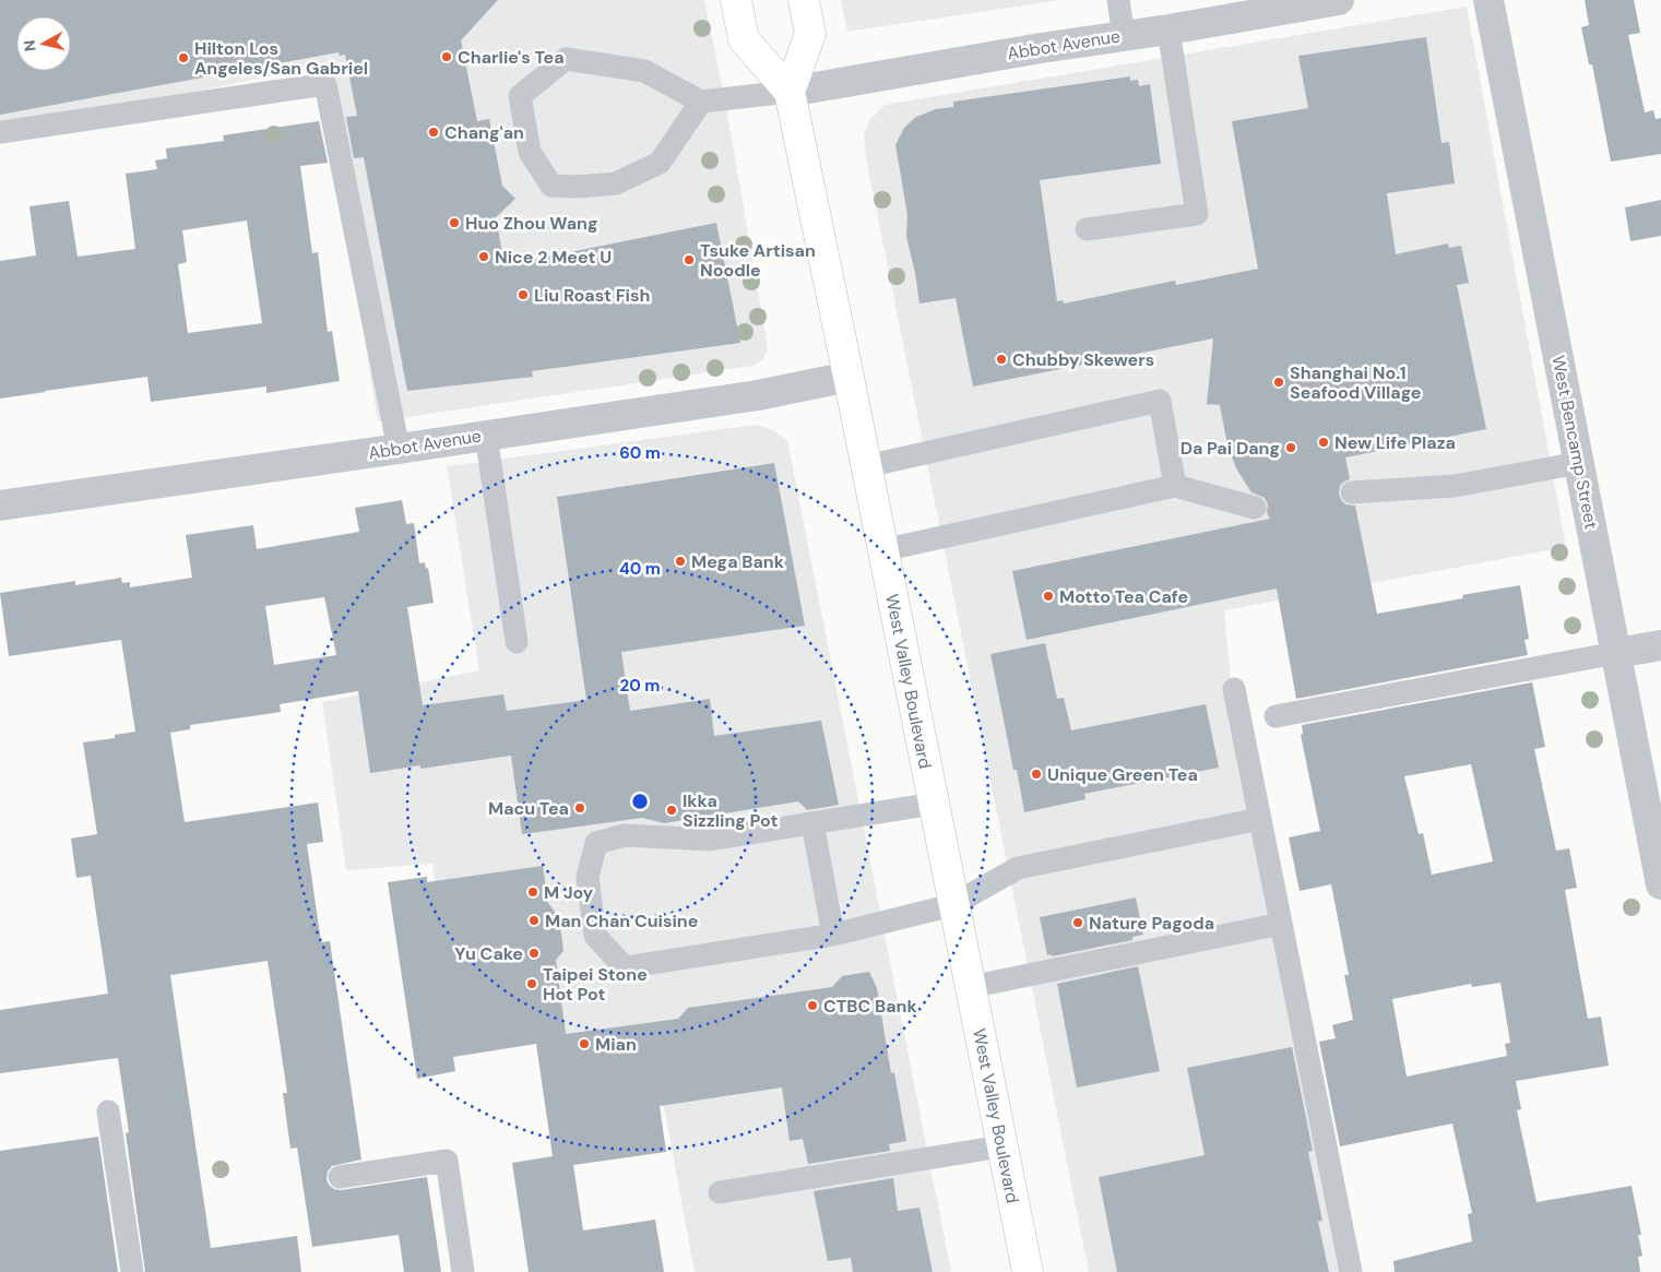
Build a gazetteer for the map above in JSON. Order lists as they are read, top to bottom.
{
  "streets": {
    "main road": ["West Valley Boulevard"],
    "street": ["Abbot Avenue", "West Bencamp Street"]
  },
  "crossings": [
    ["Abbot Avenue", "West Valley Boulevard"]
  ],
  "places": [
    "Charlie's Tea",
    "Hilton Los Angeles/San Gabriel",
    "Chang'an",
    "Huo Zhou Wang",
    "Nice 2 Meet U",
    "Tsuke Artisan Noodle",
    "Liu Roast Fish",
    "Chubby Skewers",
    "Shanghai No.1 Seafood Village",
    "New Life Plaza",
    "Da Pai Dang",
    "Mega Bank",
    "Motto Tea Cafe",
    "Unique Green Tea",
    "Macu Tea",
    "Ikka Sizzling Pot",
    "M Joy",
    "Man Chan Cuisine",
    "Nature Pagoda",
    "Yu Cake",
    "Taipei Stone Hot Pot",
    "CTBC Bank",
    "Mian"
  ],
  "north": "left",
  "rings": ["60 m", "40 m", "20 m"]
}
